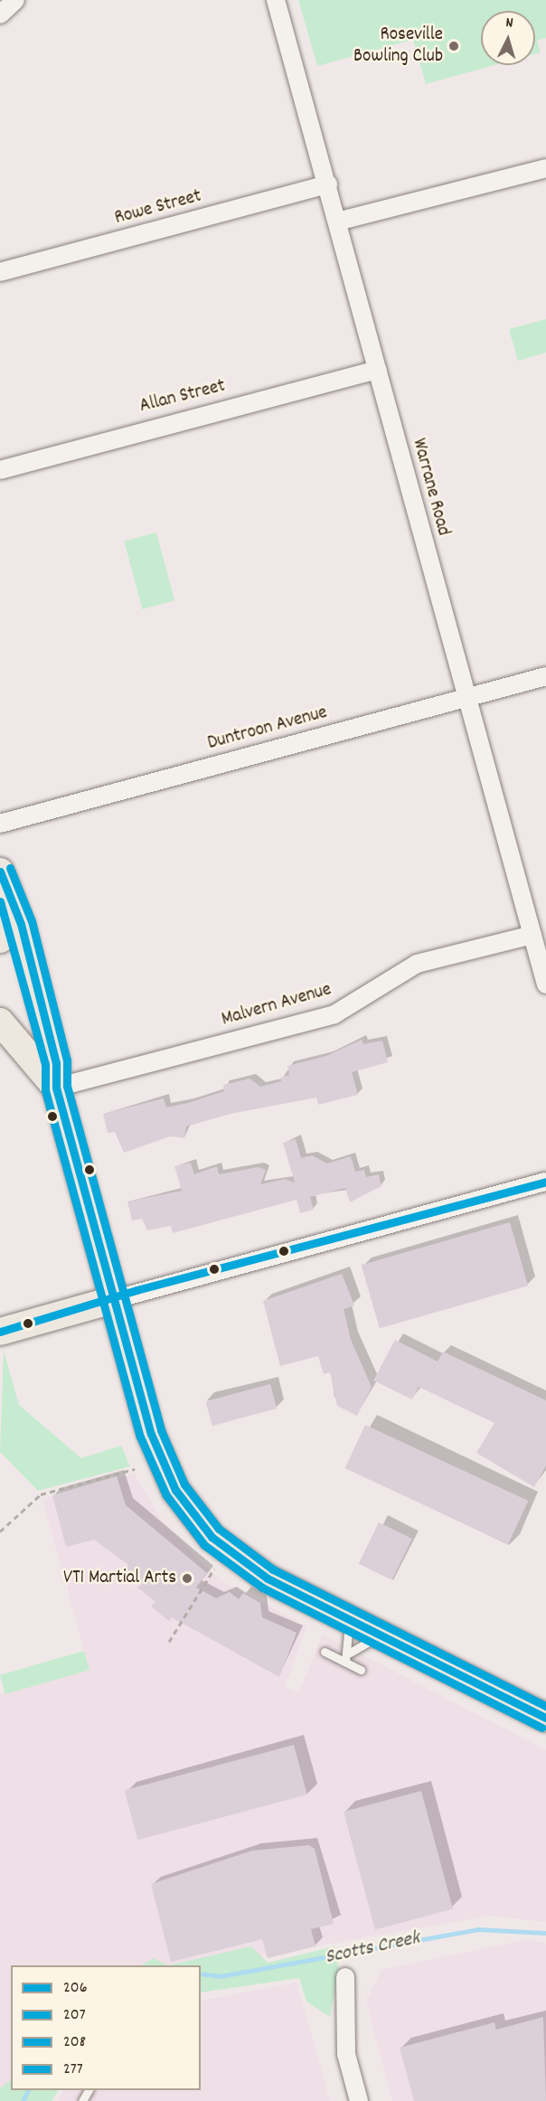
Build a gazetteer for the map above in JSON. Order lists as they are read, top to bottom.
{
  "streets": {
    "street": [
      "Rowe Street",
      "Allan Street",
      "Warrane Road",
      "Duntroon Avenue",
      "Malvern Avenue"
    ]
  },
  "crossings": [
    ["Rowe Street", "Warrane Road"],
    ["Allan Street", "Warrane Road"],
    ["Warrane Road", "Duntroon Avenue"],
    ["Warrane Road", "Malvern Avenue"]
  ],
  "water": ["Scotts Creek"],
  "places": ["Roseville Bowling Club", "VT1 Martial Arts"],
  "lines": [
    "transit line 208",
    "transit line 206",
    "transit line 207",
    "transit line 277"
  ],
  "legend": [
    "206",
    "207",
    "208",
    "277"
  ],
  "north": "top"
}
